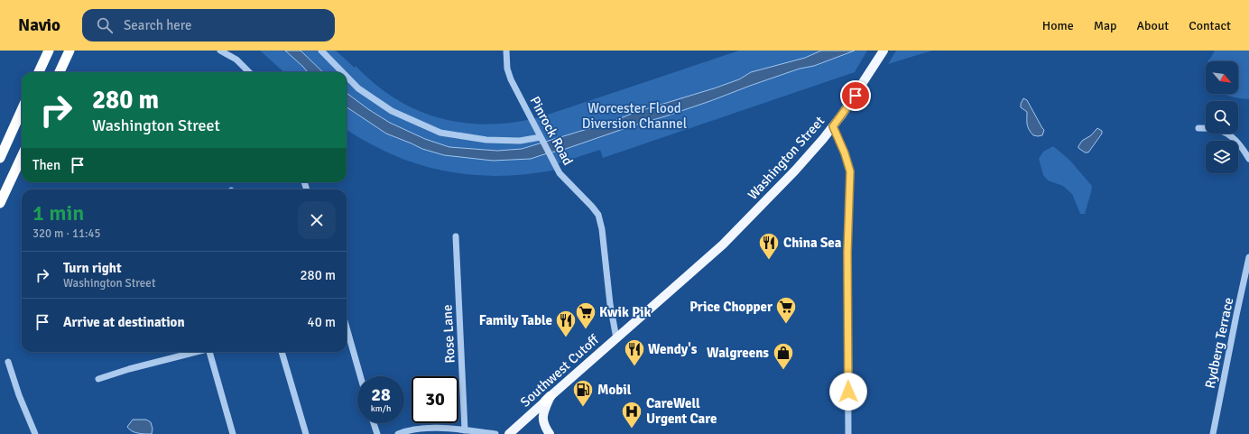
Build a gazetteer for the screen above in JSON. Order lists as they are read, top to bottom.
{
  "streets": {
    "main road": ["Washington Street", "Southwest Cutoff"],
    "street": ["Pinrock Road", "Rose Lane", "Rydberg Terrace"]
  },
  "crossings": [
    ["Pinrock Road", "Southwest Cutoff"],
    ["Washington Street", "Southwest Cutoff"]
  ],
  "parks": ["Worcester Flood Diversion Channel"],
  "places": {
    "restaurant": ["China Sea", "Family Table", "Wendy's"],
    "supermarket": ["Price Chopper", "Kwik Pik"],
    "shop": ["Walgreens"],
    "fuel station": ["Mobil"],
    "hospital": ["CareWell Urgent Care"]
  },
  "north": "bottom right",
  "page": {
    "header": "Navio",
    "search": "Search here",
    "nav": [
      "Home",
      "Map",
      "About",
      "Contact"
    ],
    "turn": ["280 m", "Washington Street"],
    "then": "Then",
    "heading": ["1 min", "320 m · 11:45"],
    "list": [
      {
        "name": "Turn right",
        "note": "Washington Street",
        "value": "280 m"
      },
      {
        "name": "Arrive at destination",
        "value": "40 m"
      }
    ],
    "speed": "28 km/h",
    "limit": "30"
  }
}
